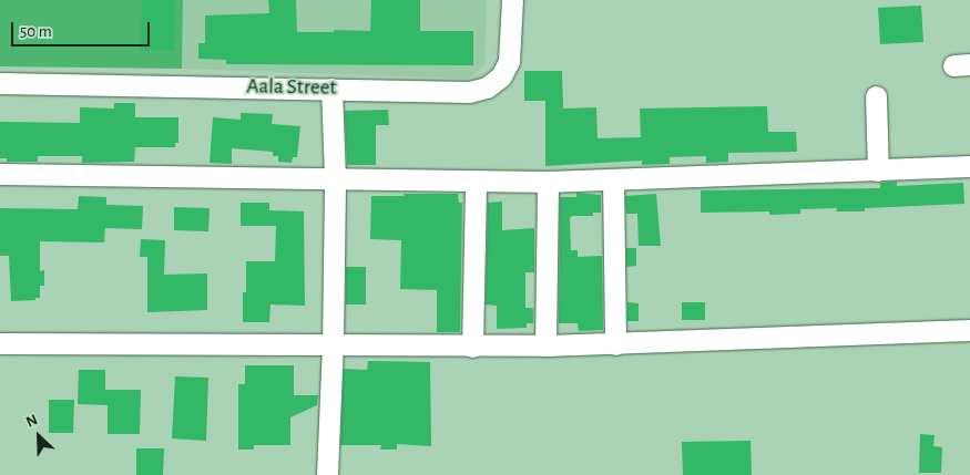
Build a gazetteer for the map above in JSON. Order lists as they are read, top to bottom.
{
  "streets": {
    "street": ["Aala Street"]
  },
  "scale_bar": "50 m",
  "north": "top left"
}
